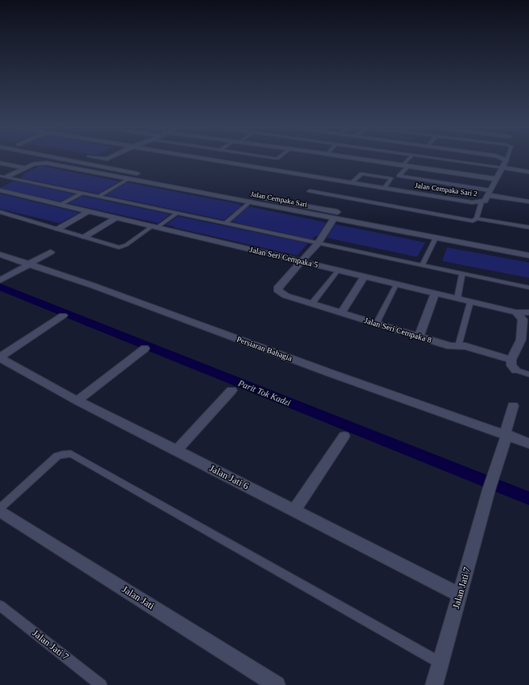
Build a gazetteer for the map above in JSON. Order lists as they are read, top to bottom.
{
  "streets": {
    "street": [
      "Jalan Cempaka Sari 2",
      "Jalan Cempaka Sari",
      "Jalan Seri Cempaka 5",
      "Jalan Seri Cempaka 8",
      "Persiaran Bahagia",
      "Jalan Jati 6",
      "Jalan Jati 7",
      "Jalan Jati"
    ]
  },
  "crossings": [
    ["Jalan Seri Cempaka 5", "Jalan Seri Cempaka 8"],
    ["Persiaran Bahagia", "Jalan Jati 7"],
    ["Jalan Jati 6", "Jalan Jati 7"]
  ],
  "water": ["Parit Tok Kadzi"]
}
